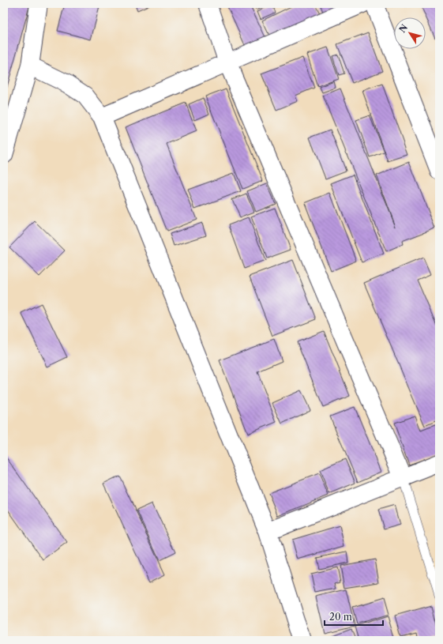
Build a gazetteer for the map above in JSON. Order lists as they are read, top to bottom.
{
  "scale_bar": "20 m",
  "north": "top left"
}
